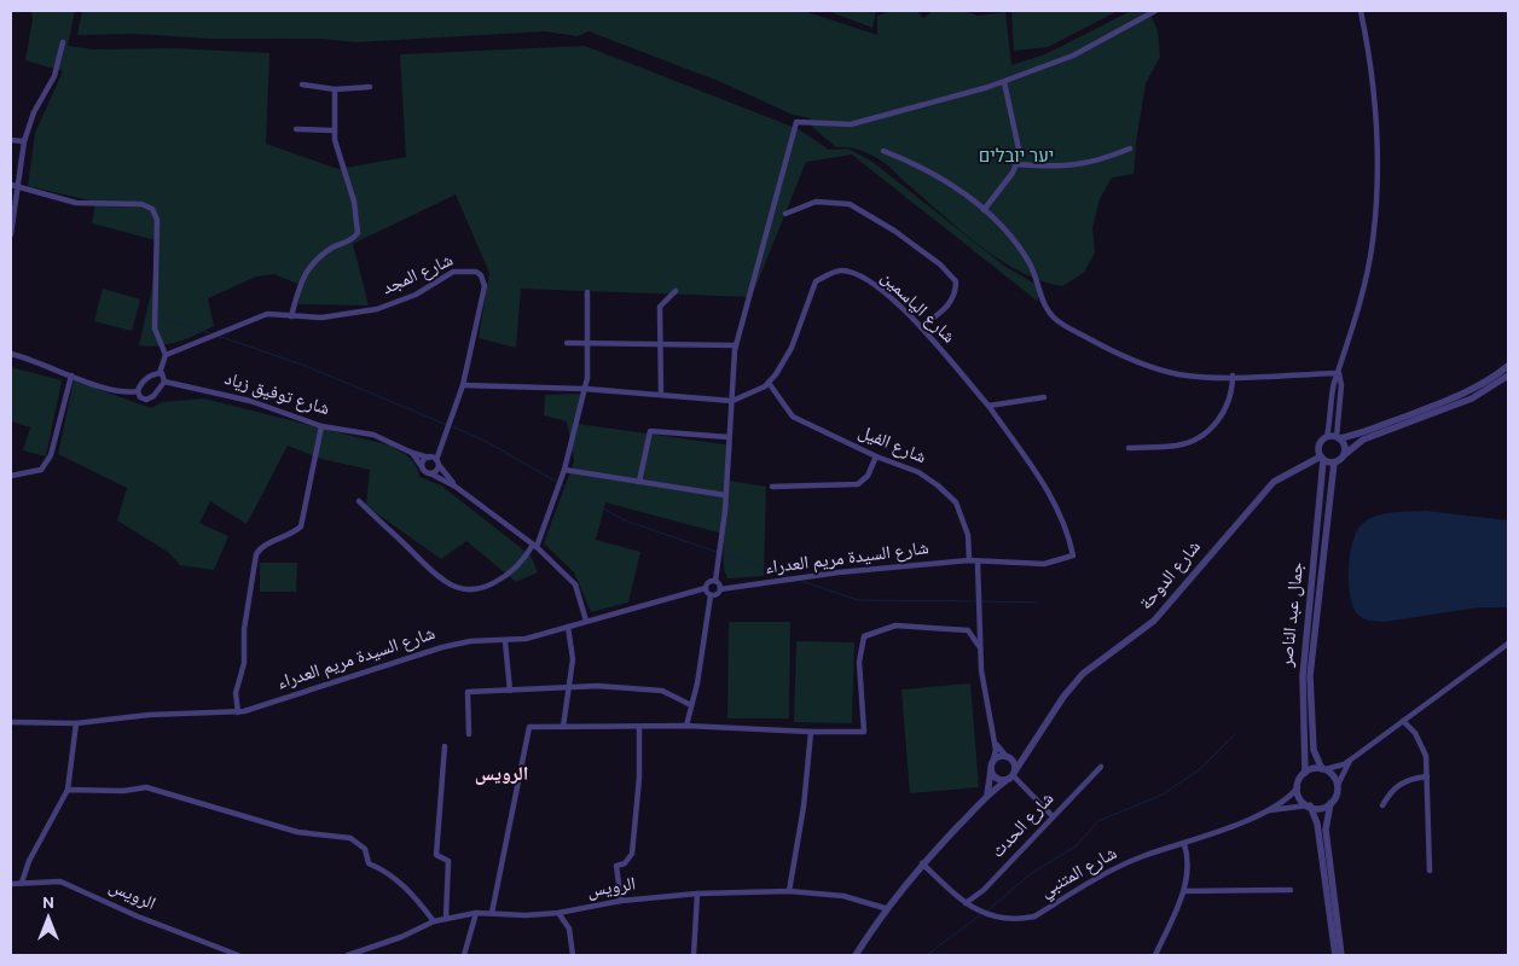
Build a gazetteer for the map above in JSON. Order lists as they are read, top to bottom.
{
  "streets": {
    "street": [
      "شارع المجد",
      "شارع الياسمين",
      "شارع توفيق زياد",
      "شارع الفيل",
      "شارع السيدة مريم العدراء",
      "شارع الدوحة",
      "جمال عبد الناصر",
      "شارع الحدث",
      "شارع المتنبي",
      "الرويس"
    ]
  },
  "crossings": [
    ["شارع المجد", "شارع توفيق زياد"],
    ["شارع الياسمين", "شارع الفيل"],
    ["شارع الياسمين", "شارع السيدة مريم العدراء"],
    ["شارع الفيل", "شارع السيدة مريم العدراء"],
    ["شارع الدوحة", "جمال عبد الناصر"],
    ["شارع الدوحة", "شارع المتنبي"],
    ["شارع الدوحة", "الرويس"],
    ["شارع الحدث", "شارع المتنبي"]
  ],
  "districts": ["الرويس"],
  "parks": ["יער יובלים"],
  "north": "top"
}
